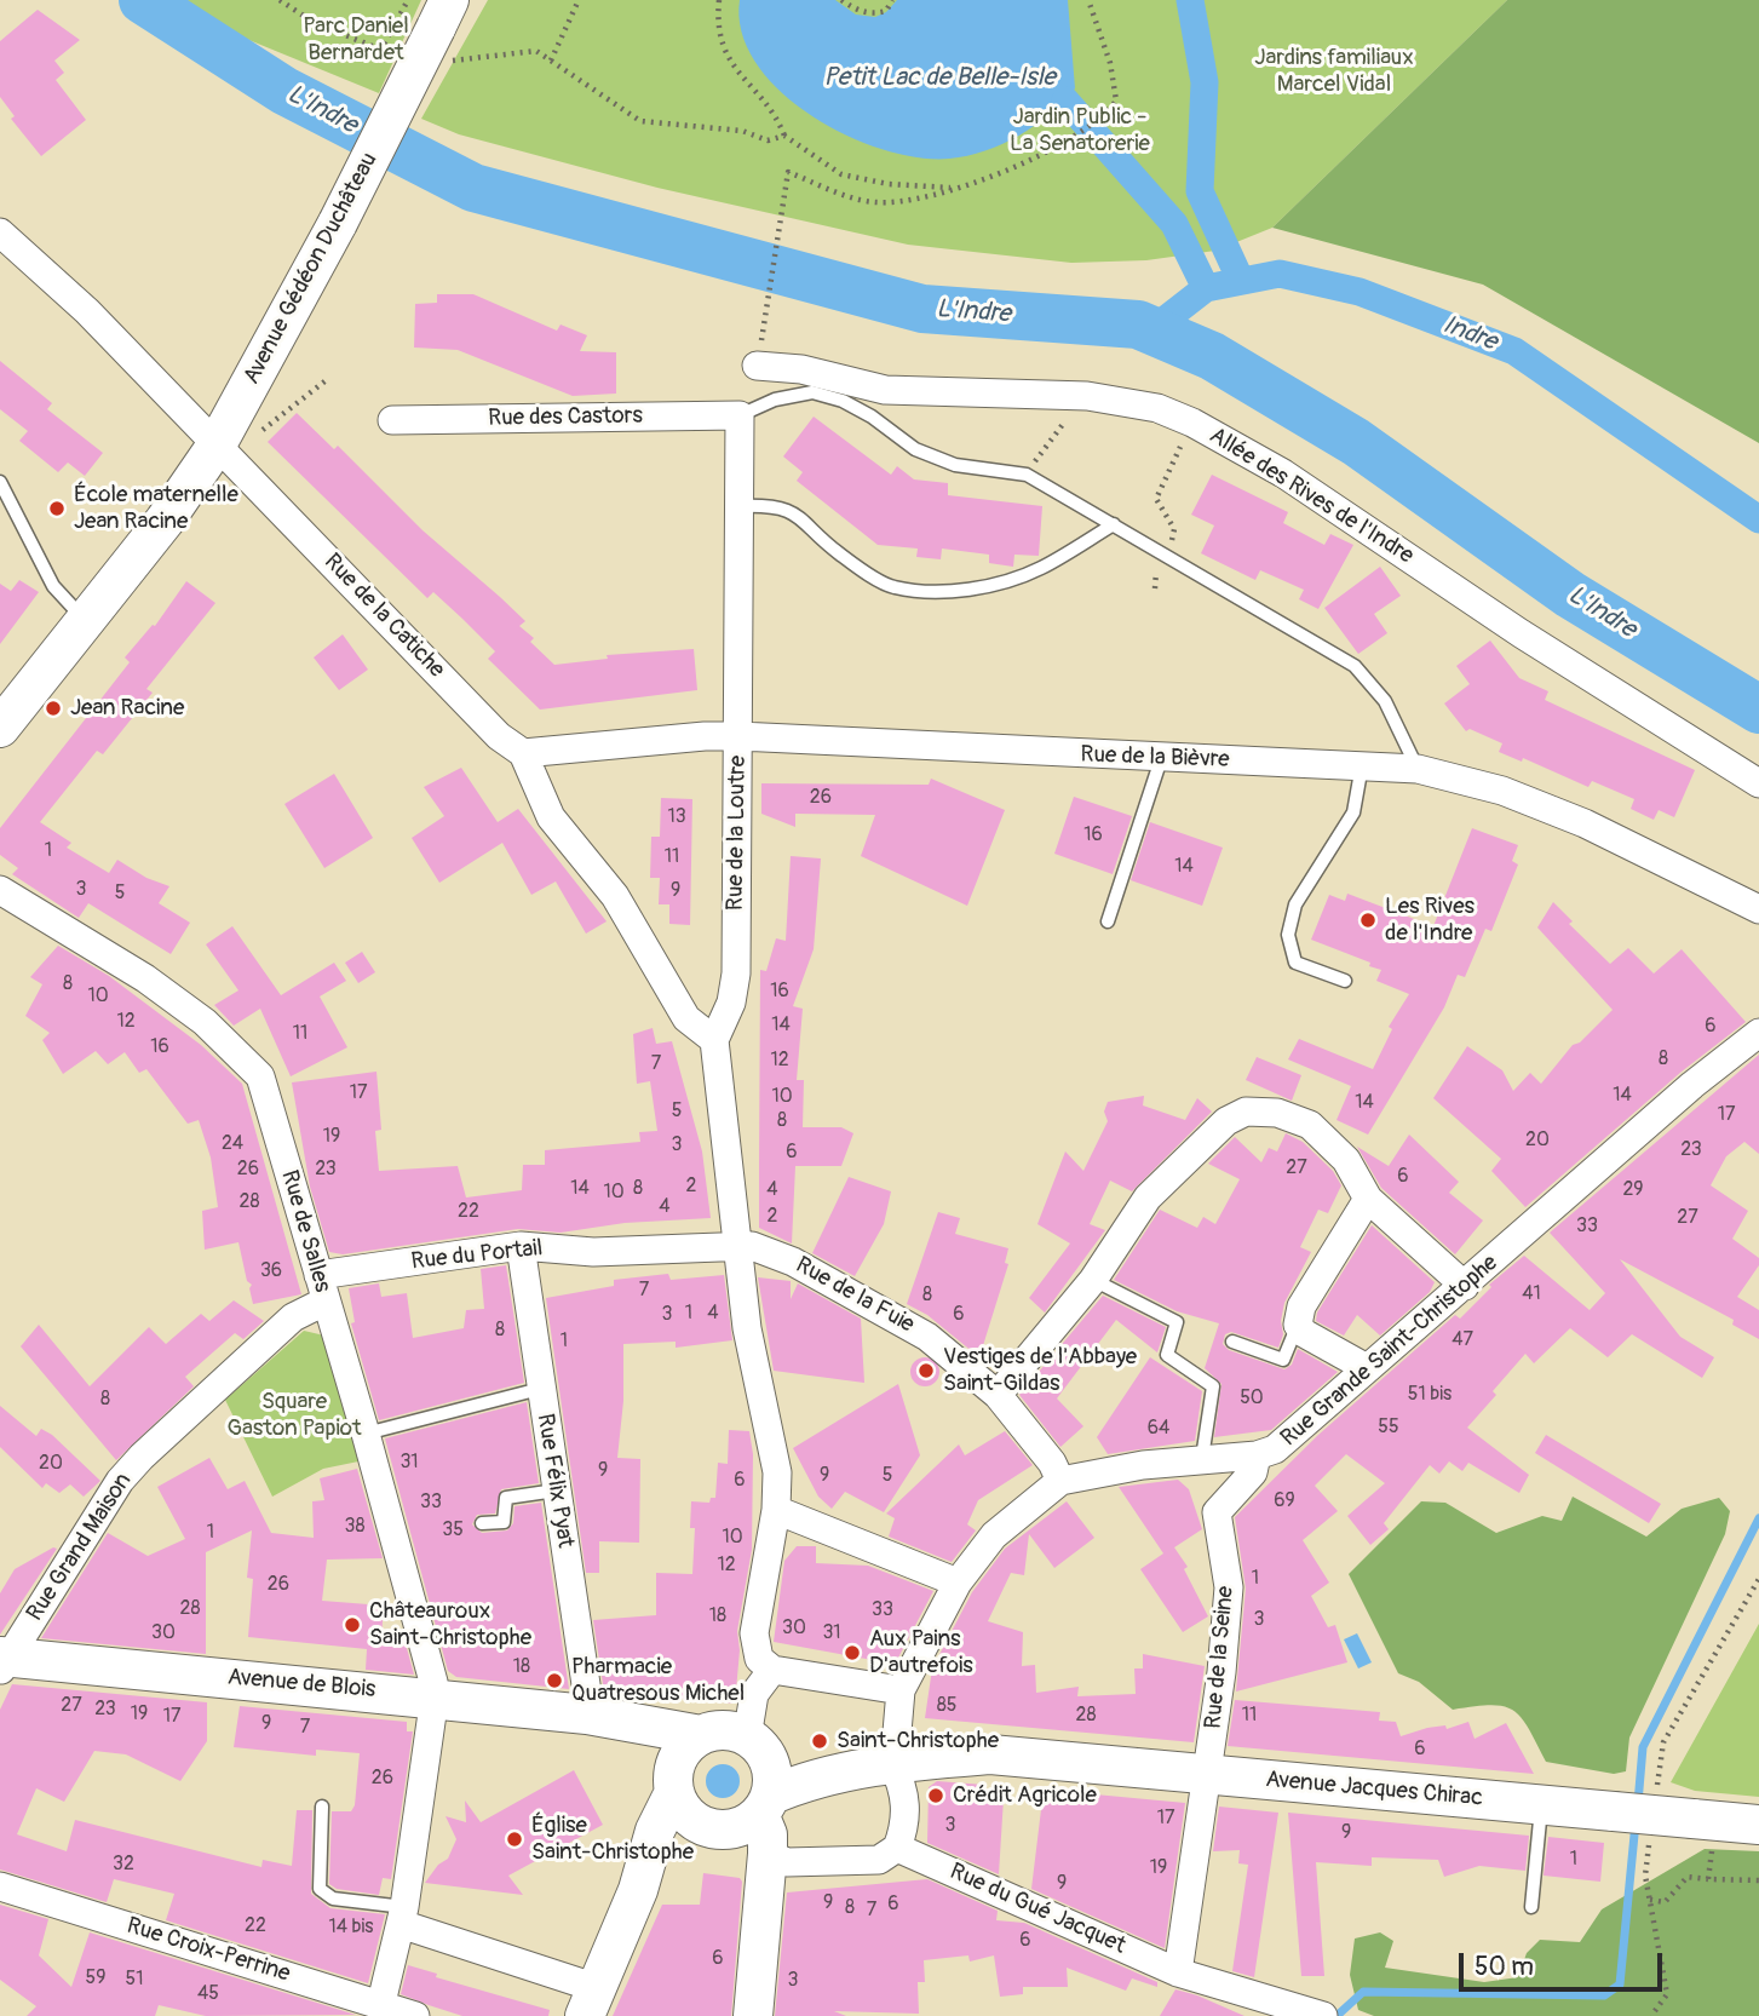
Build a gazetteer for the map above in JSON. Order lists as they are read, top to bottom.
{
  "streets": {
    "main road": ["Avenue Gédéon Duchâteau", "Avenue de Blois", "Avenue Jacques Chirac"],
    "street": [
      "Rue des Castors",
      "Allée des Rives de l'Indre",
      "Rue de la Catiche",
      "Rue de la Bièvre",
      "Rue de la Loutre",
      "Rue de Salles",
      "Rue du Portail",
      "Rue de la Fuie",
      "Rue Grande Saint-Christophe",
      "Rue Félix Pyat",
      "Rue Grand Maison",
      "Rue de la Seine",
      "Rue du Gué Jacquet",
      "Rue Croix-Perrine"
    ]
  },
  "crossings": [
    ["Avenue Gédéon Duchâteau", "Rue de la Catiche"],
    ["Rue des Castors", "Rue de la Loutre"],
    ["Rue de la Catiche", "Rue de la Bièvre"],
    ["Rue de la Catiche", "Rue de la Loutre"],
    ["Rue de la Bièvre", "Rue de la Loutre"],
    ["Rue de Salles", "Rue du Portail"],
    ["Rue de Salles", "Rue Grand Maison"],
    ["Rue de Salles", "Avenue de Blois"],
    ["Rue du Portail", "Rue de la Fuie"],
    ["Rue du Portail", "Rue Félix Pyat"],
    ["Rue de la Fuie", "Rue Grande Saint-Christophe"],
    ["Rue Grande Saint-Christophe", "Rue de la Seine"],
    ["Rue Félix Pyat", "Avenue de Blois"],
    ["Rue Grand Maison", "Avenue de Blois"],
    ["Rue de la Seine", "Avenue Jacques Chirac"]
  ],
  "water": ["Petit Lac de Belle-Isle", "L'Indre", "Indre"],
  "parks": [
    "Parc Daniel Bernardet",
    "Jardins familiaux Marcel Vidal",
    "Jardin Public - La Senatorerie",
    "Square Gaston Papiot"
  ],
  "places": [
    "École maternelle Jean Racine",
    "Jean Racine",
    "Les Rives de l'Indre",
    "Vestiges de l'Abbaye Saint-Gildas",
    "Châteauroux Saint-Christophe",
    "Aux Pains D'autrefois",
    "Pharmacie Quatresous Michel",
    "Saint-Christophe",
    "Crédit Agricole",
    "Église Saint-Christophe"
  ],
  "house_numbers": [
    "26",
    "13",
    "16",
    "1",
    "11",
    "14",
    "3",
    "9",
    "5",
    "8",
    "16",
    "10",
    "12",
    "14",
    "6",
    "11",
    "16",
    "8",
    "12",
    "7",
    "17",
    "14",
    "10",
    "14",
    "5",
    "17",
    "8",
    "19",
    "20",
    "24",
    "3",
    "23",
    "6",
    "27",
    "26",
    "23",
    "6",
    "2",
    "14",
    "8",
    "4",
    "29",
    "10",
    "28",
    "4",
    "22",
    "2",
    "27",
    "33",
    "36",
    "7",
    "41",
    "8",
    "1",
    "4",
    "3",
    "6",
    "8",
    "47",
    "1",
    "51 bis",
    "50",
    "8",
    "55",
    "64",
    "31",
    "20",
    "9",
    "9",
    "5",
    "6",
    "69",
    "33",
    "38",
    "35",
    "1",
    "10",
    "12",
    "1",
    "26",
    "28",
    "33",
    "18",
    "3",
    "30",
    "30",
    "31",
    "18",
    "27",
    "85",
    "23",
    "19",
    "28",
    "11",
    "17",
    "9",
    "7",
    "6",
    "26",
    "17",
    "3",
    "9",
    "1",
    "32",
    "19",
    "9",
    "9",
    "6",
    "8",
    "7",
    "22",
    "14 bis",
    "6",
    "6",
    "59",
    "51",
    "3",
    "45"
  ],
  "scale_bar": "50 m"
}
